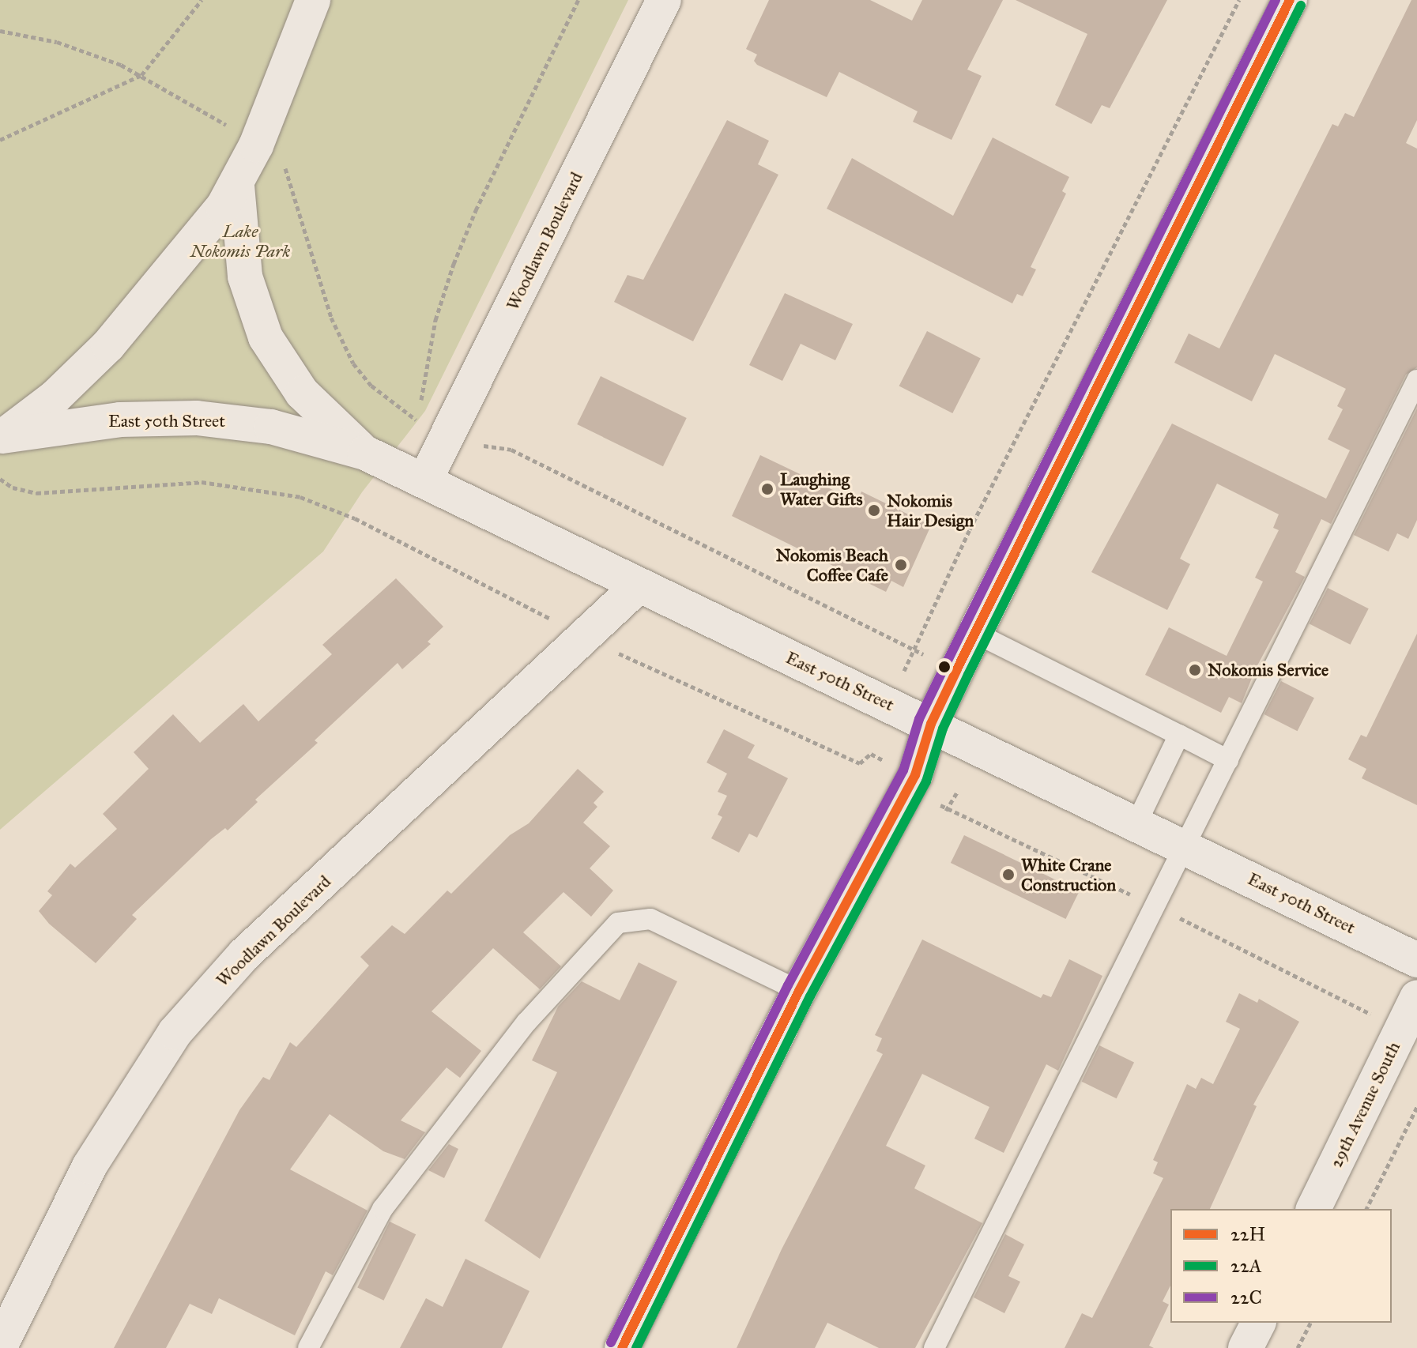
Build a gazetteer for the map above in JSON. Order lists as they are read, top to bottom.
{
  "streets": {
    "street": ["Woodlawn Boulevard", "East 50th Street", "29th Avenue South"]
  },
  "crossings": [
    ["Woodlawn Boulevard", "East 50th Street"]
  ],
  "parks": ["Lake Nokomis Park"],
  "places": [
    "Laughing Water Gifts",
    "Nokomis Hair Design",
    "Nokomis Beach Coffee Cafe",
    "Nokomis Service",
    "White Crane Construction"
  ],
  "lines": ["transit line 22H", "transit line 22C", "transit line 22A"],
  "legend": ["22H", "22A", "22C"]
}
